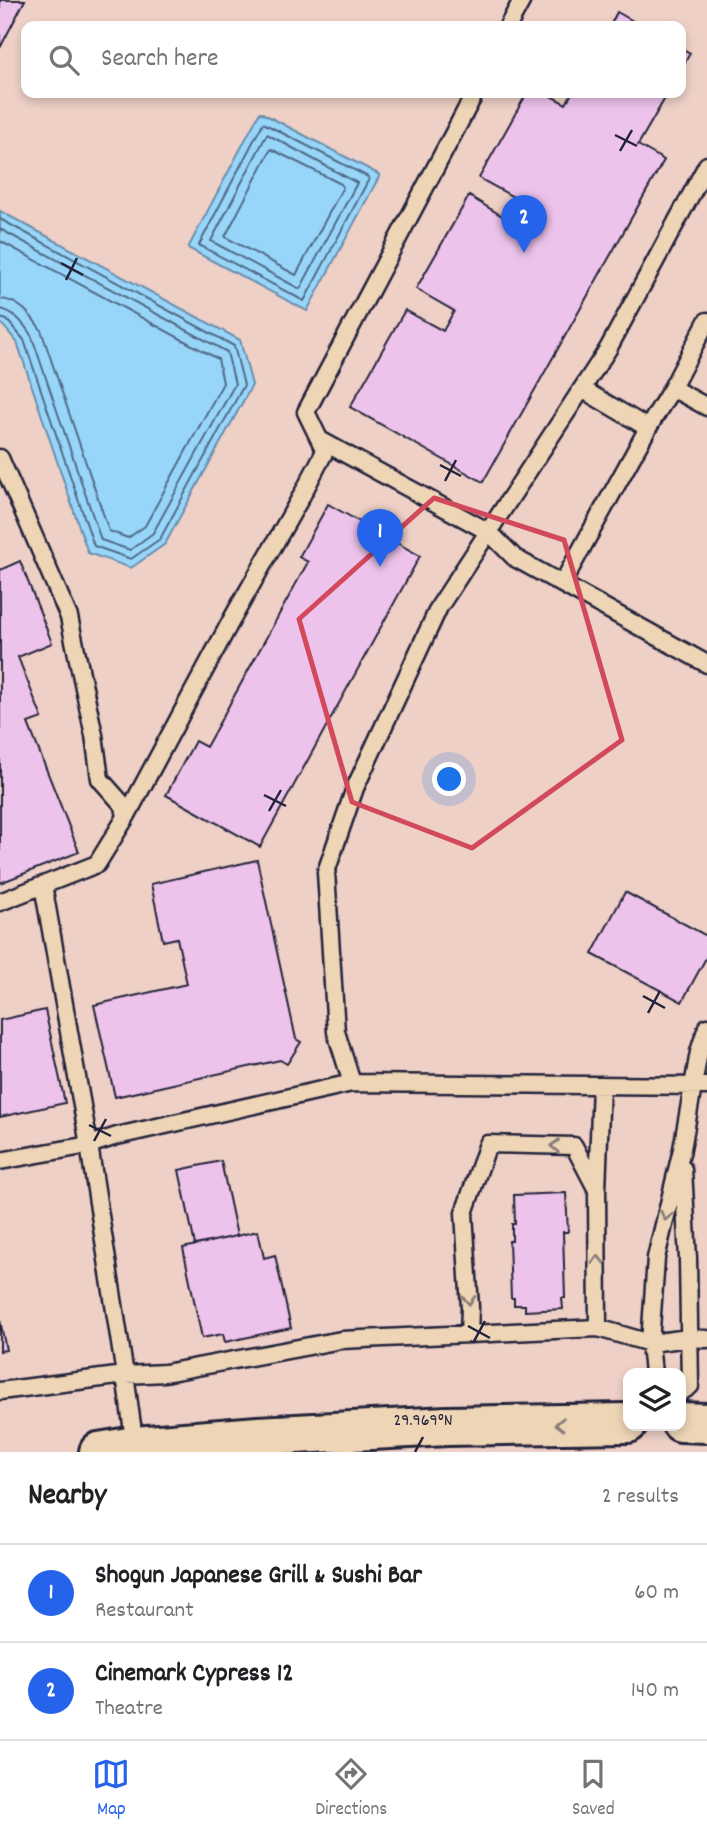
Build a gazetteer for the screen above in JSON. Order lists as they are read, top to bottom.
{
  "page": {
    "search": "Search here",
    "pins": ["2", "1"],
    "heading": ["Nearby", "2 results"],
    "list": [
      {
        "mark": "1",
        "name": "Shogun Japanese Grill & Sushi Bar",
        "note": "Restaurant",
        "value": "60 m"
      },
      {
        "mark": "2",
        "name": "Cinemark Cypress 12",
        "note": "Theatre",
        "value": "140 m"
      }
    ],
    "nav": ["Map", "Directions", "Saved"]
  },
  "coordinates": ["29.969°N"]
}
